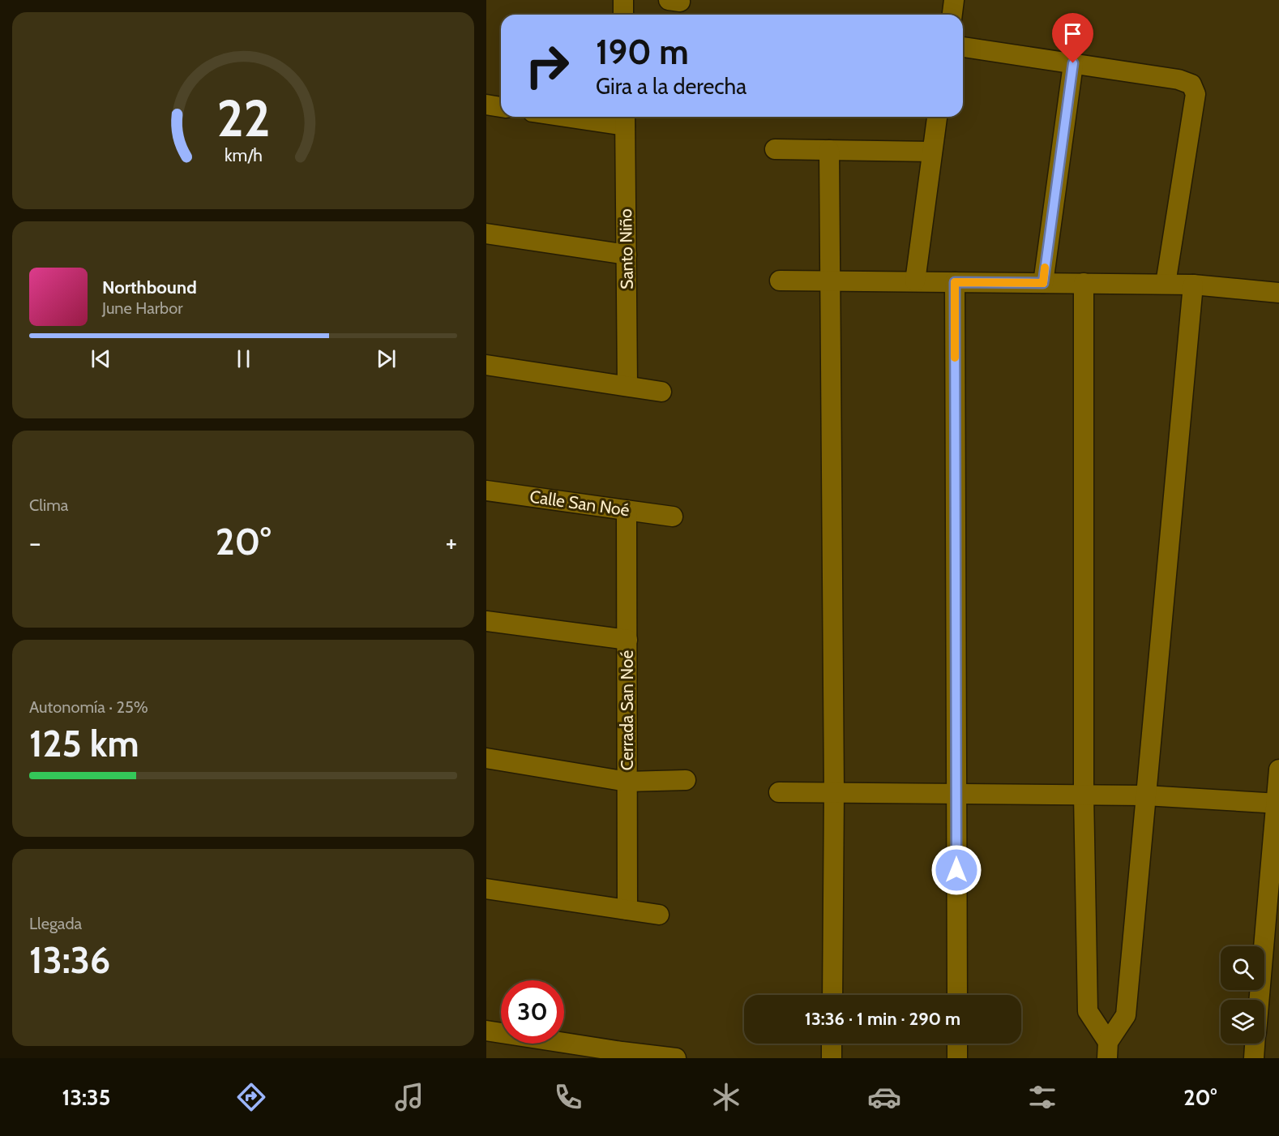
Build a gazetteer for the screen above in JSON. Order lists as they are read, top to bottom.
{
  "streets": {
    "street": ["Santo Niño", "Calle San Noé", "Cerrada San Noé"]
  },
  "crossings": [
    ["Calle San Noé", "Cerrada San Noé"]
  ],
  "page": {
    "turn": ["190 m", "Gira a la derecha"],
    "song": ["Northbound", "June Harbor"],
    "tile": [
      "Clima",
      ["Autonomía · 25%", "125 km"],
      ["Llegada", "13:36"]
    ],
    "heat": ["−", "20°", "+"],
    "limit": "30",
    "trip": "13:36 · 1 min · 290 m",
    "tabs": ["13:35", "20°"],
    "gauge": ["22", "km/h"]
  }
}
